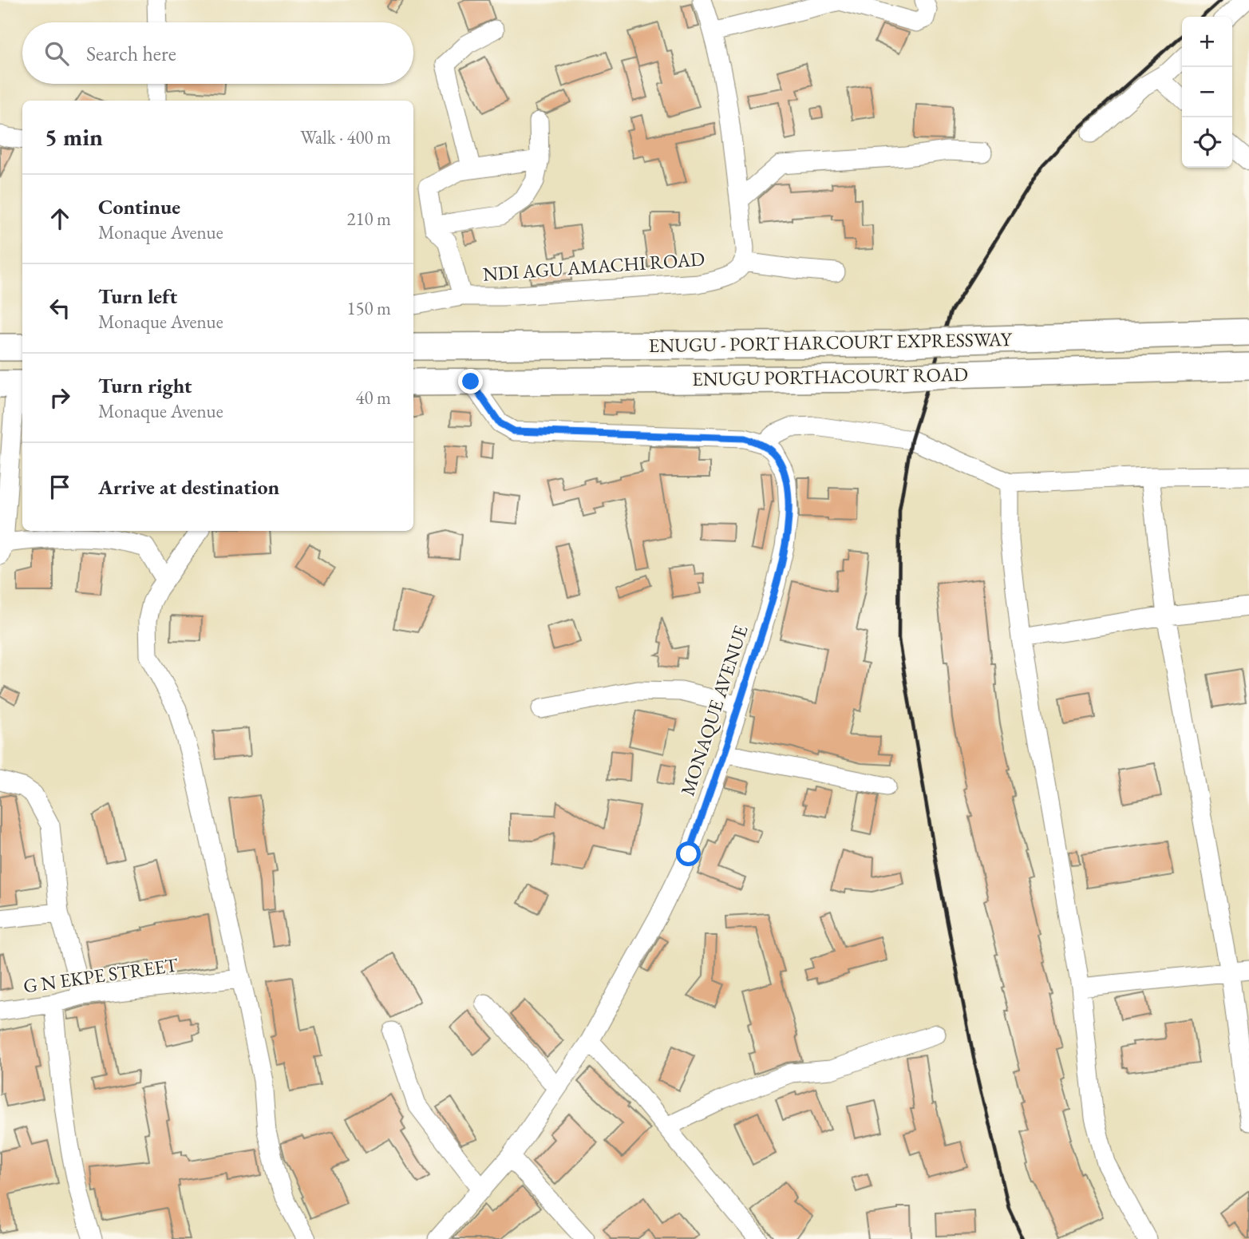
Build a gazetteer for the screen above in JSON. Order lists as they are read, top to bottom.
{
  "streets": {
    "highway": ["ENUGU - PORT HARCOURT EXPRESSWAY", "ENUGU PORTHACOURT ROAD"],
    "street": ["NDI AGU AMACHI ROAD", "MONAQUE AVENUE", "G N EKPE STREET"]
  },
  "page": {
    "map_buttons": ["+", "−"],
    "search": "Search here",
    "heading": ["5 min", "Walk · 400 m"],
    "list": [
      ["Continue", "Monaque Avenue", "210 m"],
      ["Turn left", "Monaque Avenue", "150 m"],
      ["Turn right", "Monaque Avenue", "40 m"],
      "Arrive at destination"
    ]
  }
}
